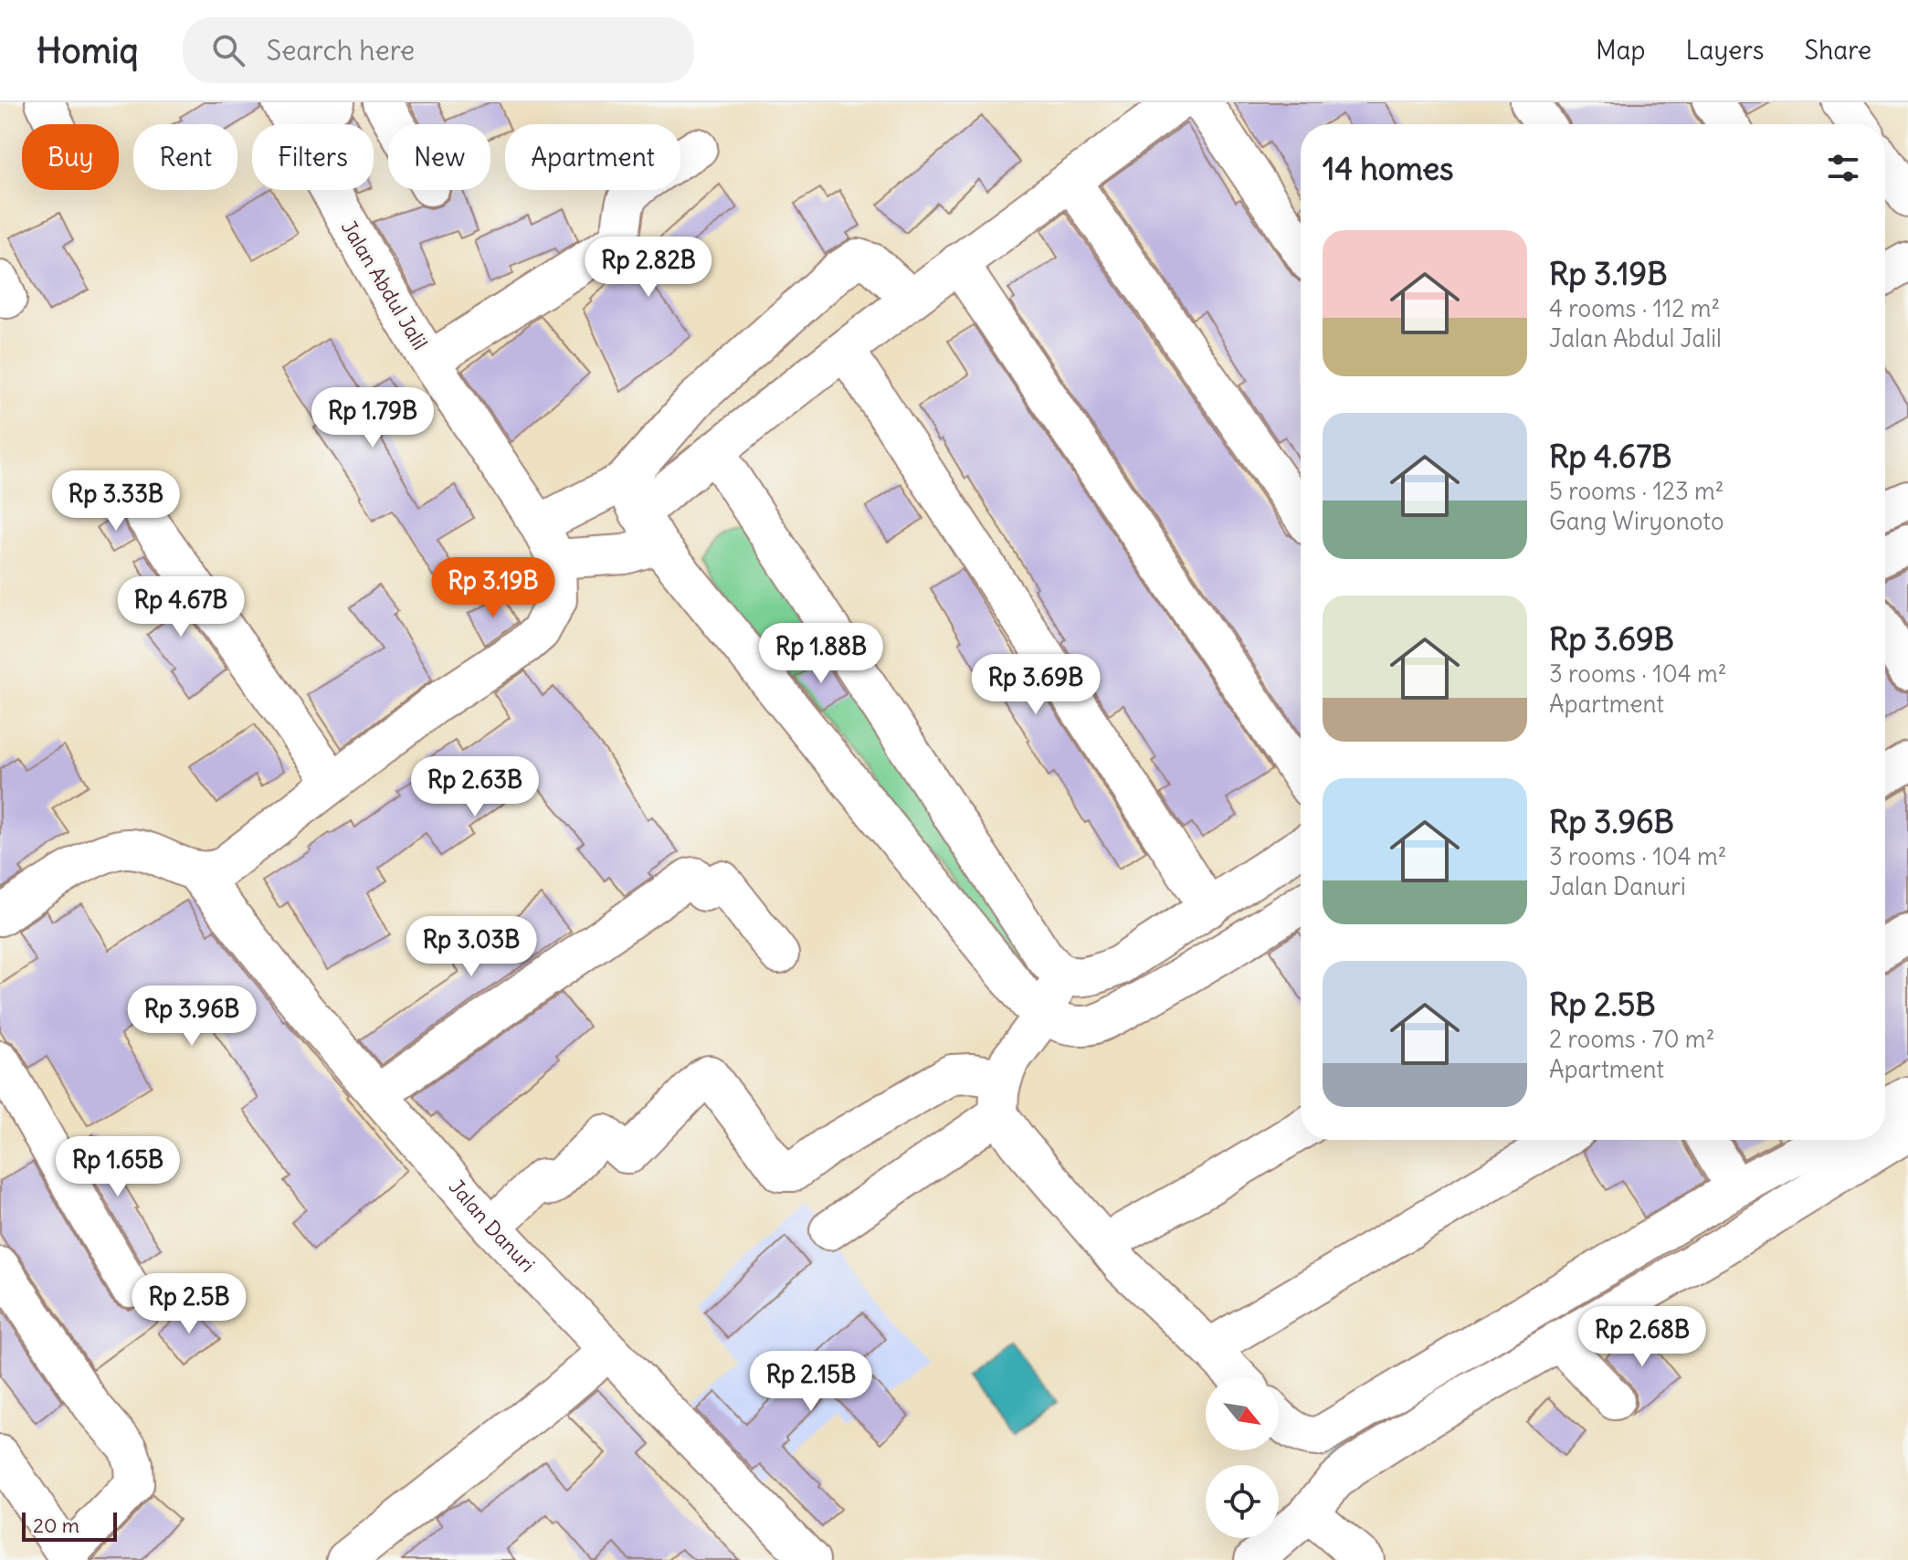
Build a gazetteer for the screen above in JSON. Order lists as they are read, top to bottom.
{
  "streets": {
    "street": ["Jalan Abdul Jalil", "Jalan Danuri"]
  },
  "crossings": [
    ["Jalan Abdul Jalil", "Jalan Danuri"]
  ],
  "scale_bar": "20 m",
  "north": "bottom right",
  "page": {
    "header": "Homiq",
    "search": "Search here",
    "nav": ["Map", "Layers", "Share"],
    "chip": [
      "Buy",
      "Rent",
      "Filters",
      "New",
      "Apartment"
    ],
    "heading": "14 homes",
    "list": [
      {
        "name": "Rp 3.19B",
        "note": "4 rooms · 112 m² · Jalan Abdul Jalil"
      },
      {
        "name": "Rp 4.67B",
        "note": "5 rooms · 123 m² · Gang Wiryonoto"
      },
      {
        "name": "Rp 3.69B",
        "note": "3 rooms · 104 m² · Apartment"
      },
      {
        "name": "Rp 3.96B",
        "note": "3 rooms · 104 m² · Jalan Danuri"
      },
      {
        "name": "Rp 2.5B",
        "note": "2 rooms · 70 m² · Apartment"
      }
    ],
    "price": [
      "Rp 2.82B",
      "Rp 1.79B",
      "Rp 3.33B",
      "Rp 3.19B",
      "Rp 4.67B",
      "Rp 1.88B",
      "Rp 3.69B",
      "Rp 2.63B",
      "Rp 3.03B",
      "Rp 3.96B",
      "Rp 1.65B",
      "Rp 2.5B",
      "Rp 2.68B",
      "Rp 2.15B"
    ],
    "scale": "20 m"
  }
}
